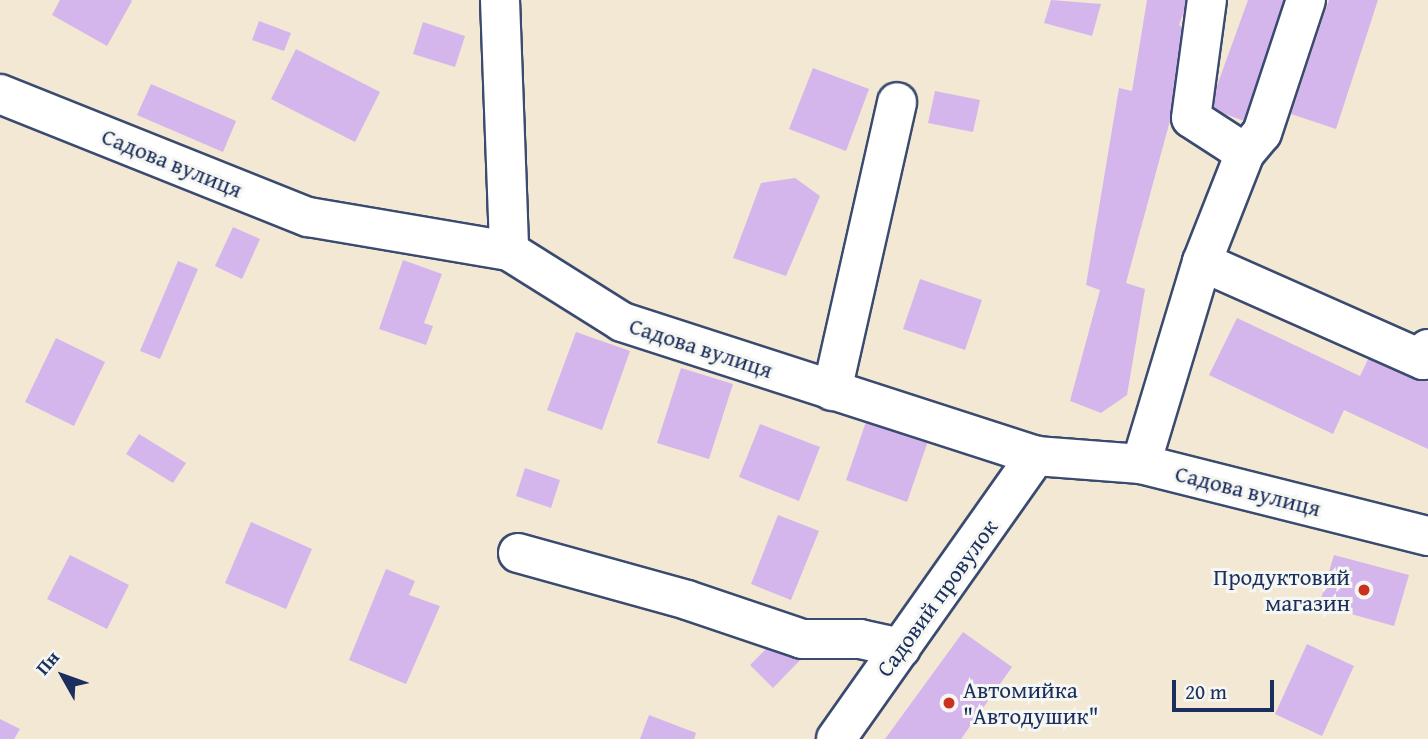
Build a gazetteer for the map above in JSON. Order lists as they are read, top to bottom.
{
  "streets": {
    "street": ["Садова вулиця", "Садовий провулок"]
  },
  "crossings": [
    ["Садова вулиця", "Садовий провулок"]
  ],
  "places": ["Продуктовий магазин", "Автомийка \"Автодушик\""],
  "scale_bar": "20 m",
  "north": "top left"
}
